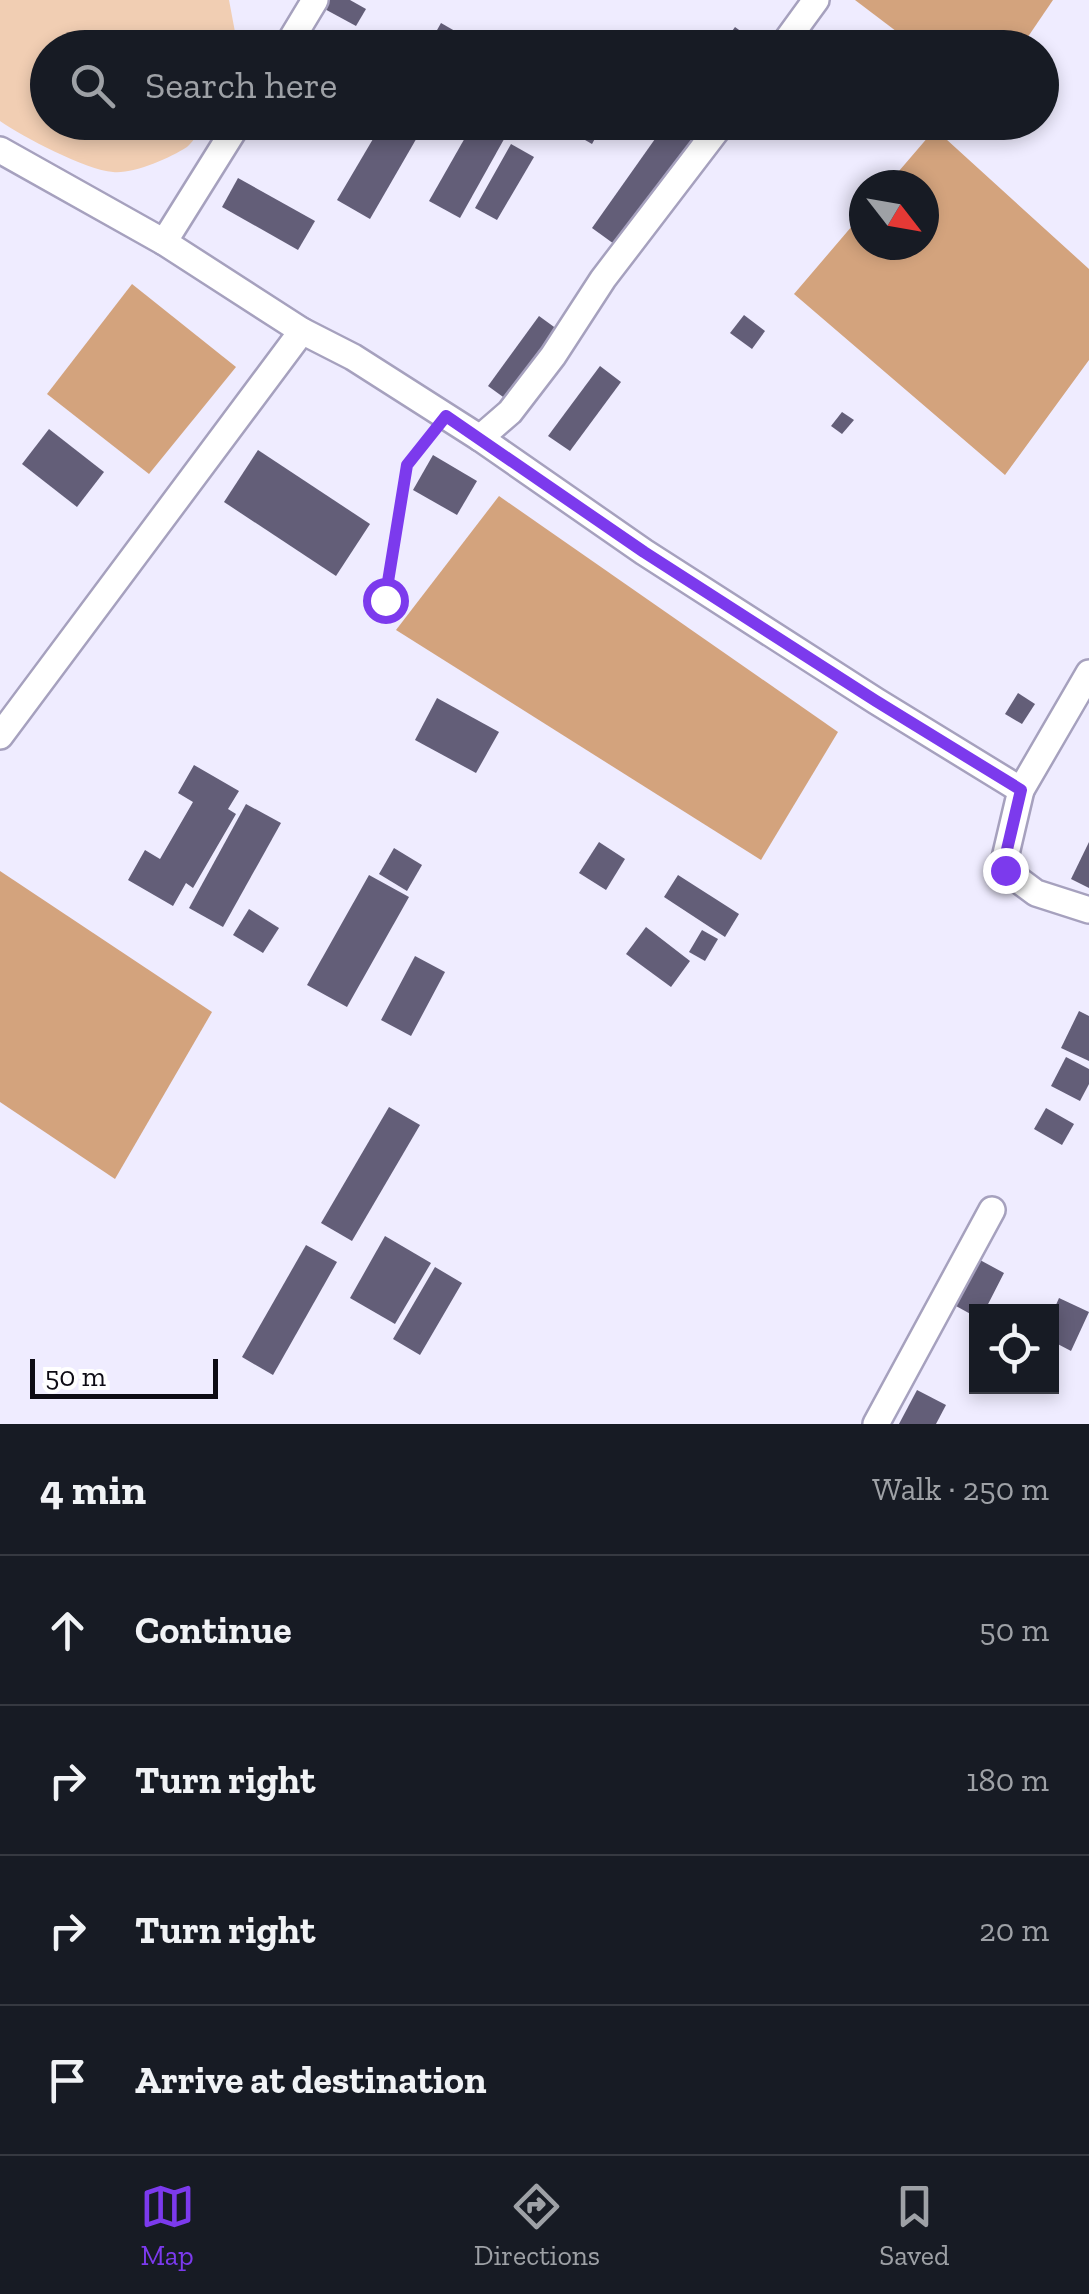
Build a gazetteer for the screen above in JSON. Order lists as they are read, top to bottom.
{
  "scale_bar": "50 m",
  "north": "bottom right",
  "page": {
    "search": "Search here",
    "scale": "50 m",
    "heading": ["4 min", "Walk · 250 m"],
    "list": [
      ["Continue", "50 m"],
      ["Turn right", "180 m"],
      ["Turn right", "20 m"],
      "Arrive at destination"
    ],
    "nav": ["Map", "Directions", "Saved"]
  }
}
